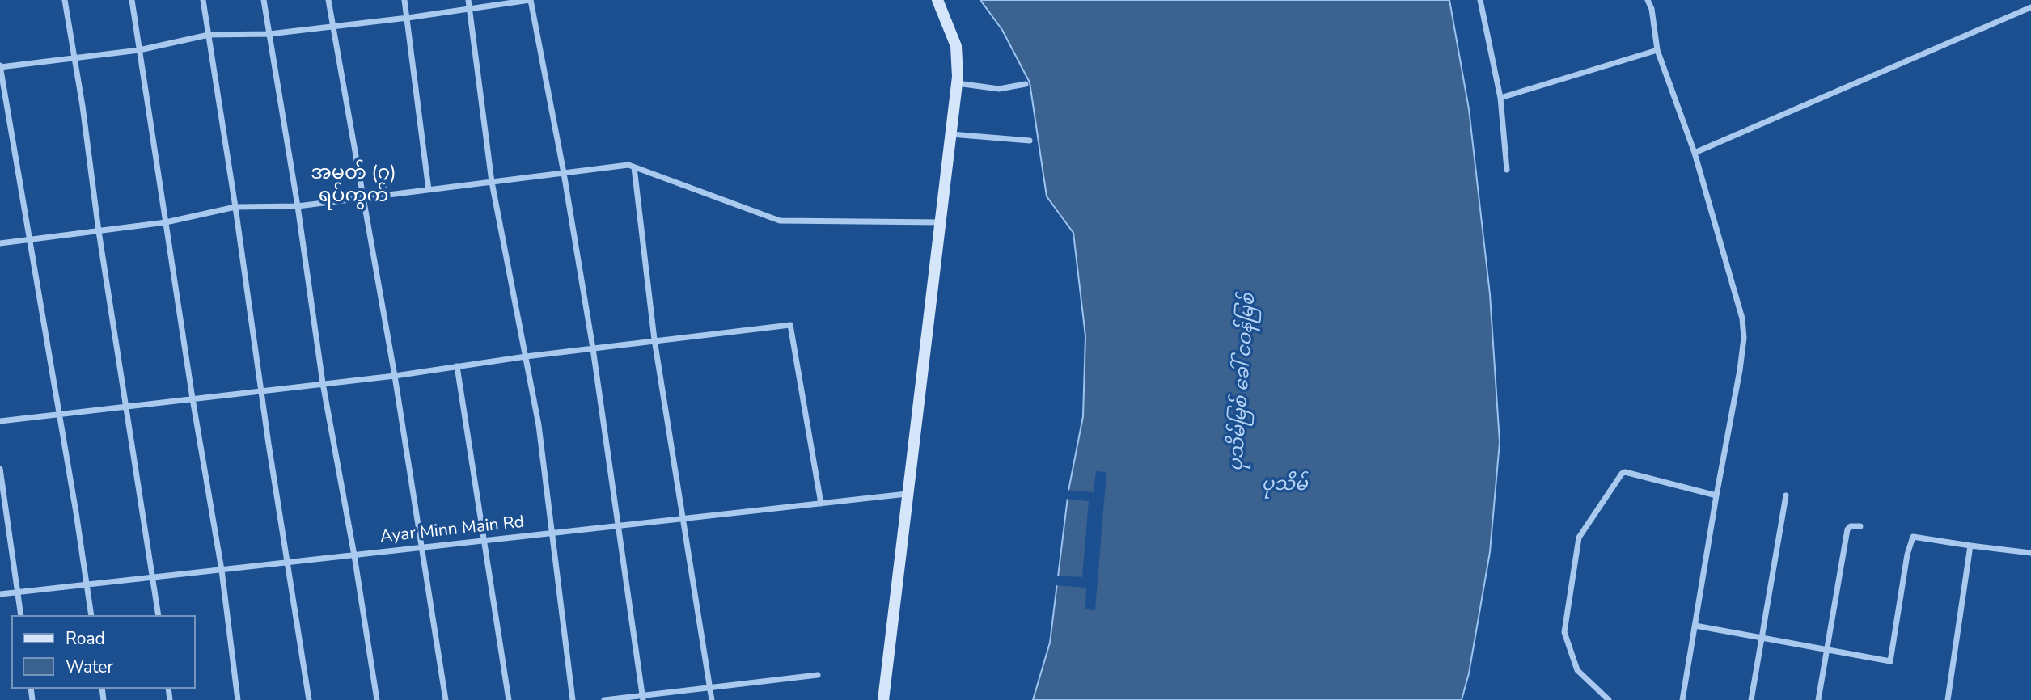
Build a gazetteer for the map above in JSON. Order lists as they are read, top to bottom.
{
  "streets": {
    "street": ["Ayar Minn Main Rd"]
  },
  "districts": ["အမှတ် (၇) ရပ်ကွက်"],
  "water": ["ပုသိမ်မြစ် ခေါ် ငဝန်မြစ်", "ပုသိမ်"],
  "legend": ["Road", "Water"]
}
